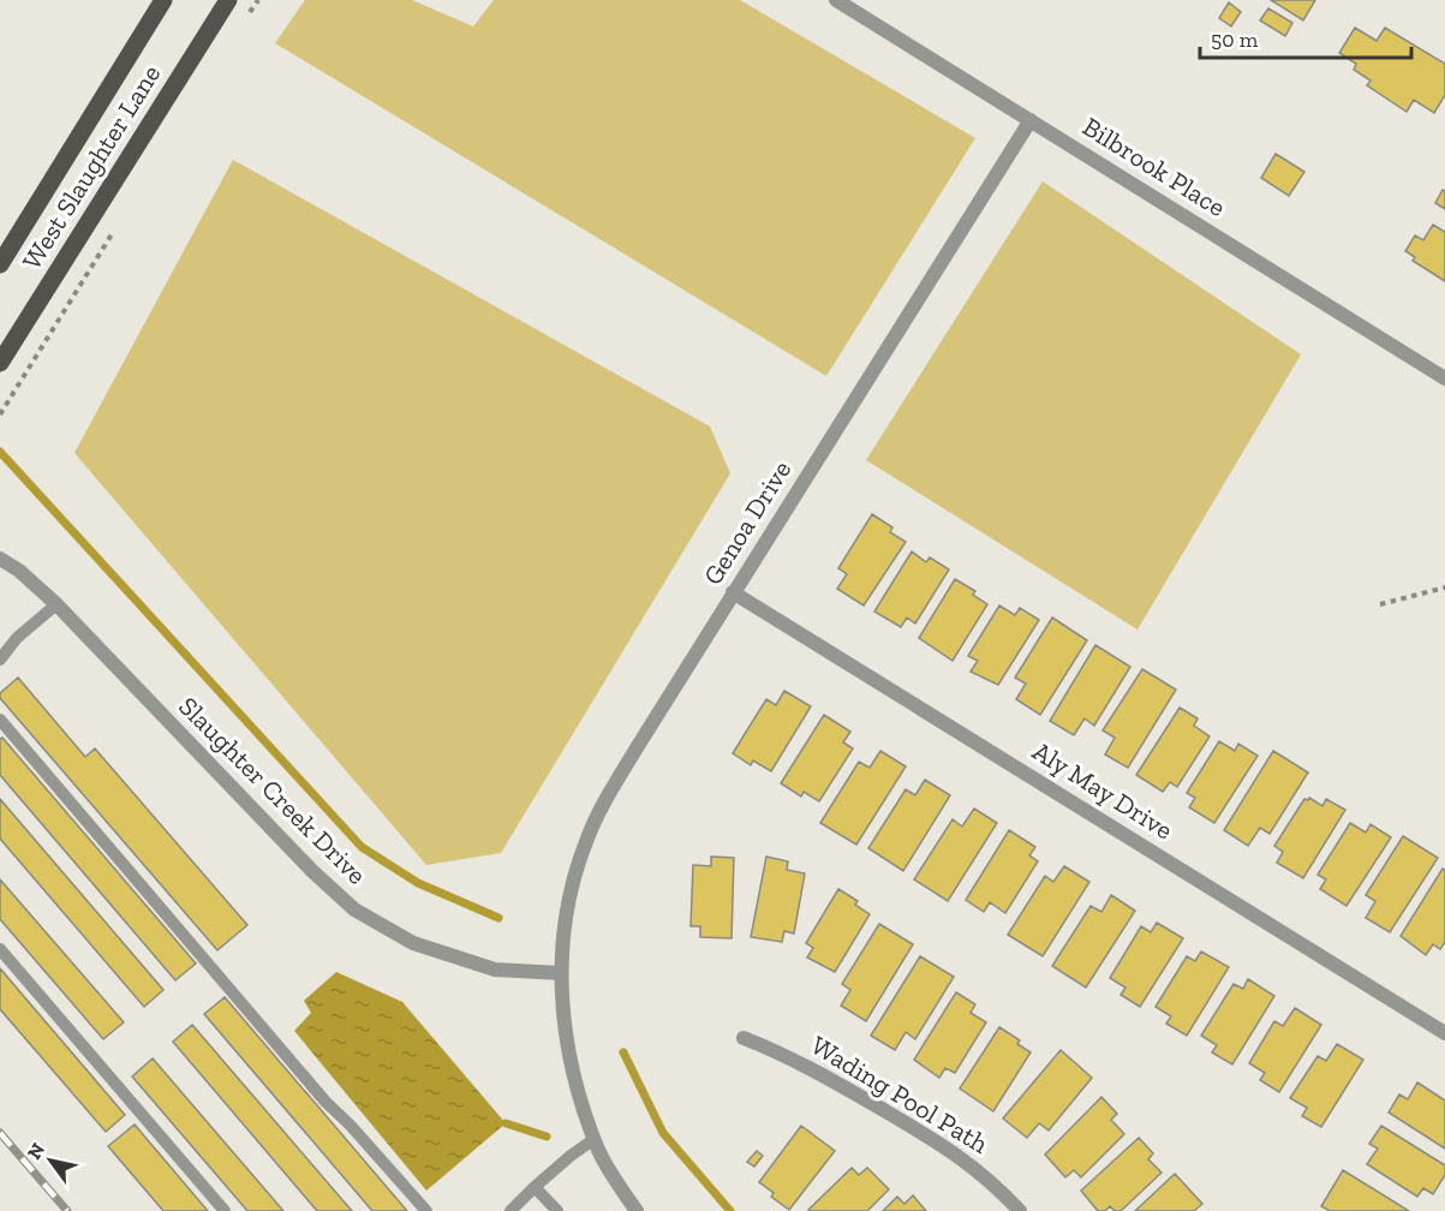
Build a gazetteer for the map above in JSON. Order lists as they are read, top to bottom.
{
  "streets": {
    "main road": ["West Slaughter Lane"],
    "street": [
      "Bilbrook Place",
      "Genoa Drive",
      "Slaughter Creek Drive",
      "Aly May Drive",
      "Wading Pool Path"
    ]
  },
  "crossings": [
    ["Bilbrook Place", "Genoa Drive"],
    ["Genoa Drive", "Slaughter Creek Drive"],
    ["Genoa Drive", "Aly May Drive"]
  ],
  "scale_bar": "50 m",
  "north": "top left"
}
